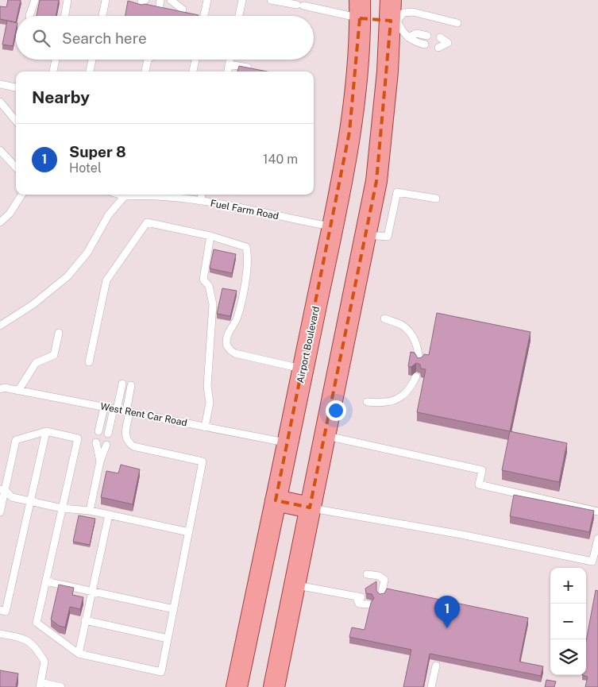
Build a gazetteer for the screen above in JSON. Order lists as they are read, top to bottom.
{
  "streets": {
    "main road": ["Airport Boulevard"],
    "lane": ["Fuel Farm Road", "West Rent Car Road"]
  },
  "crossings": [
    ["Fuel Farm Road", "Airport Boulevard"],
    ["Airport Boulevard", "West Rent Car Road"]
  ],
  "page": {
    "search": "Search here",
    "heading": "Nearby",
    "list": [
      {
        "mark": "1",
        "name": "Super 8",
        "note": "Hotel",
        "value": "140 m"
      }
    ],
    "map_buttons": ["+", "−"],
    "pins": "1"
  }
}
